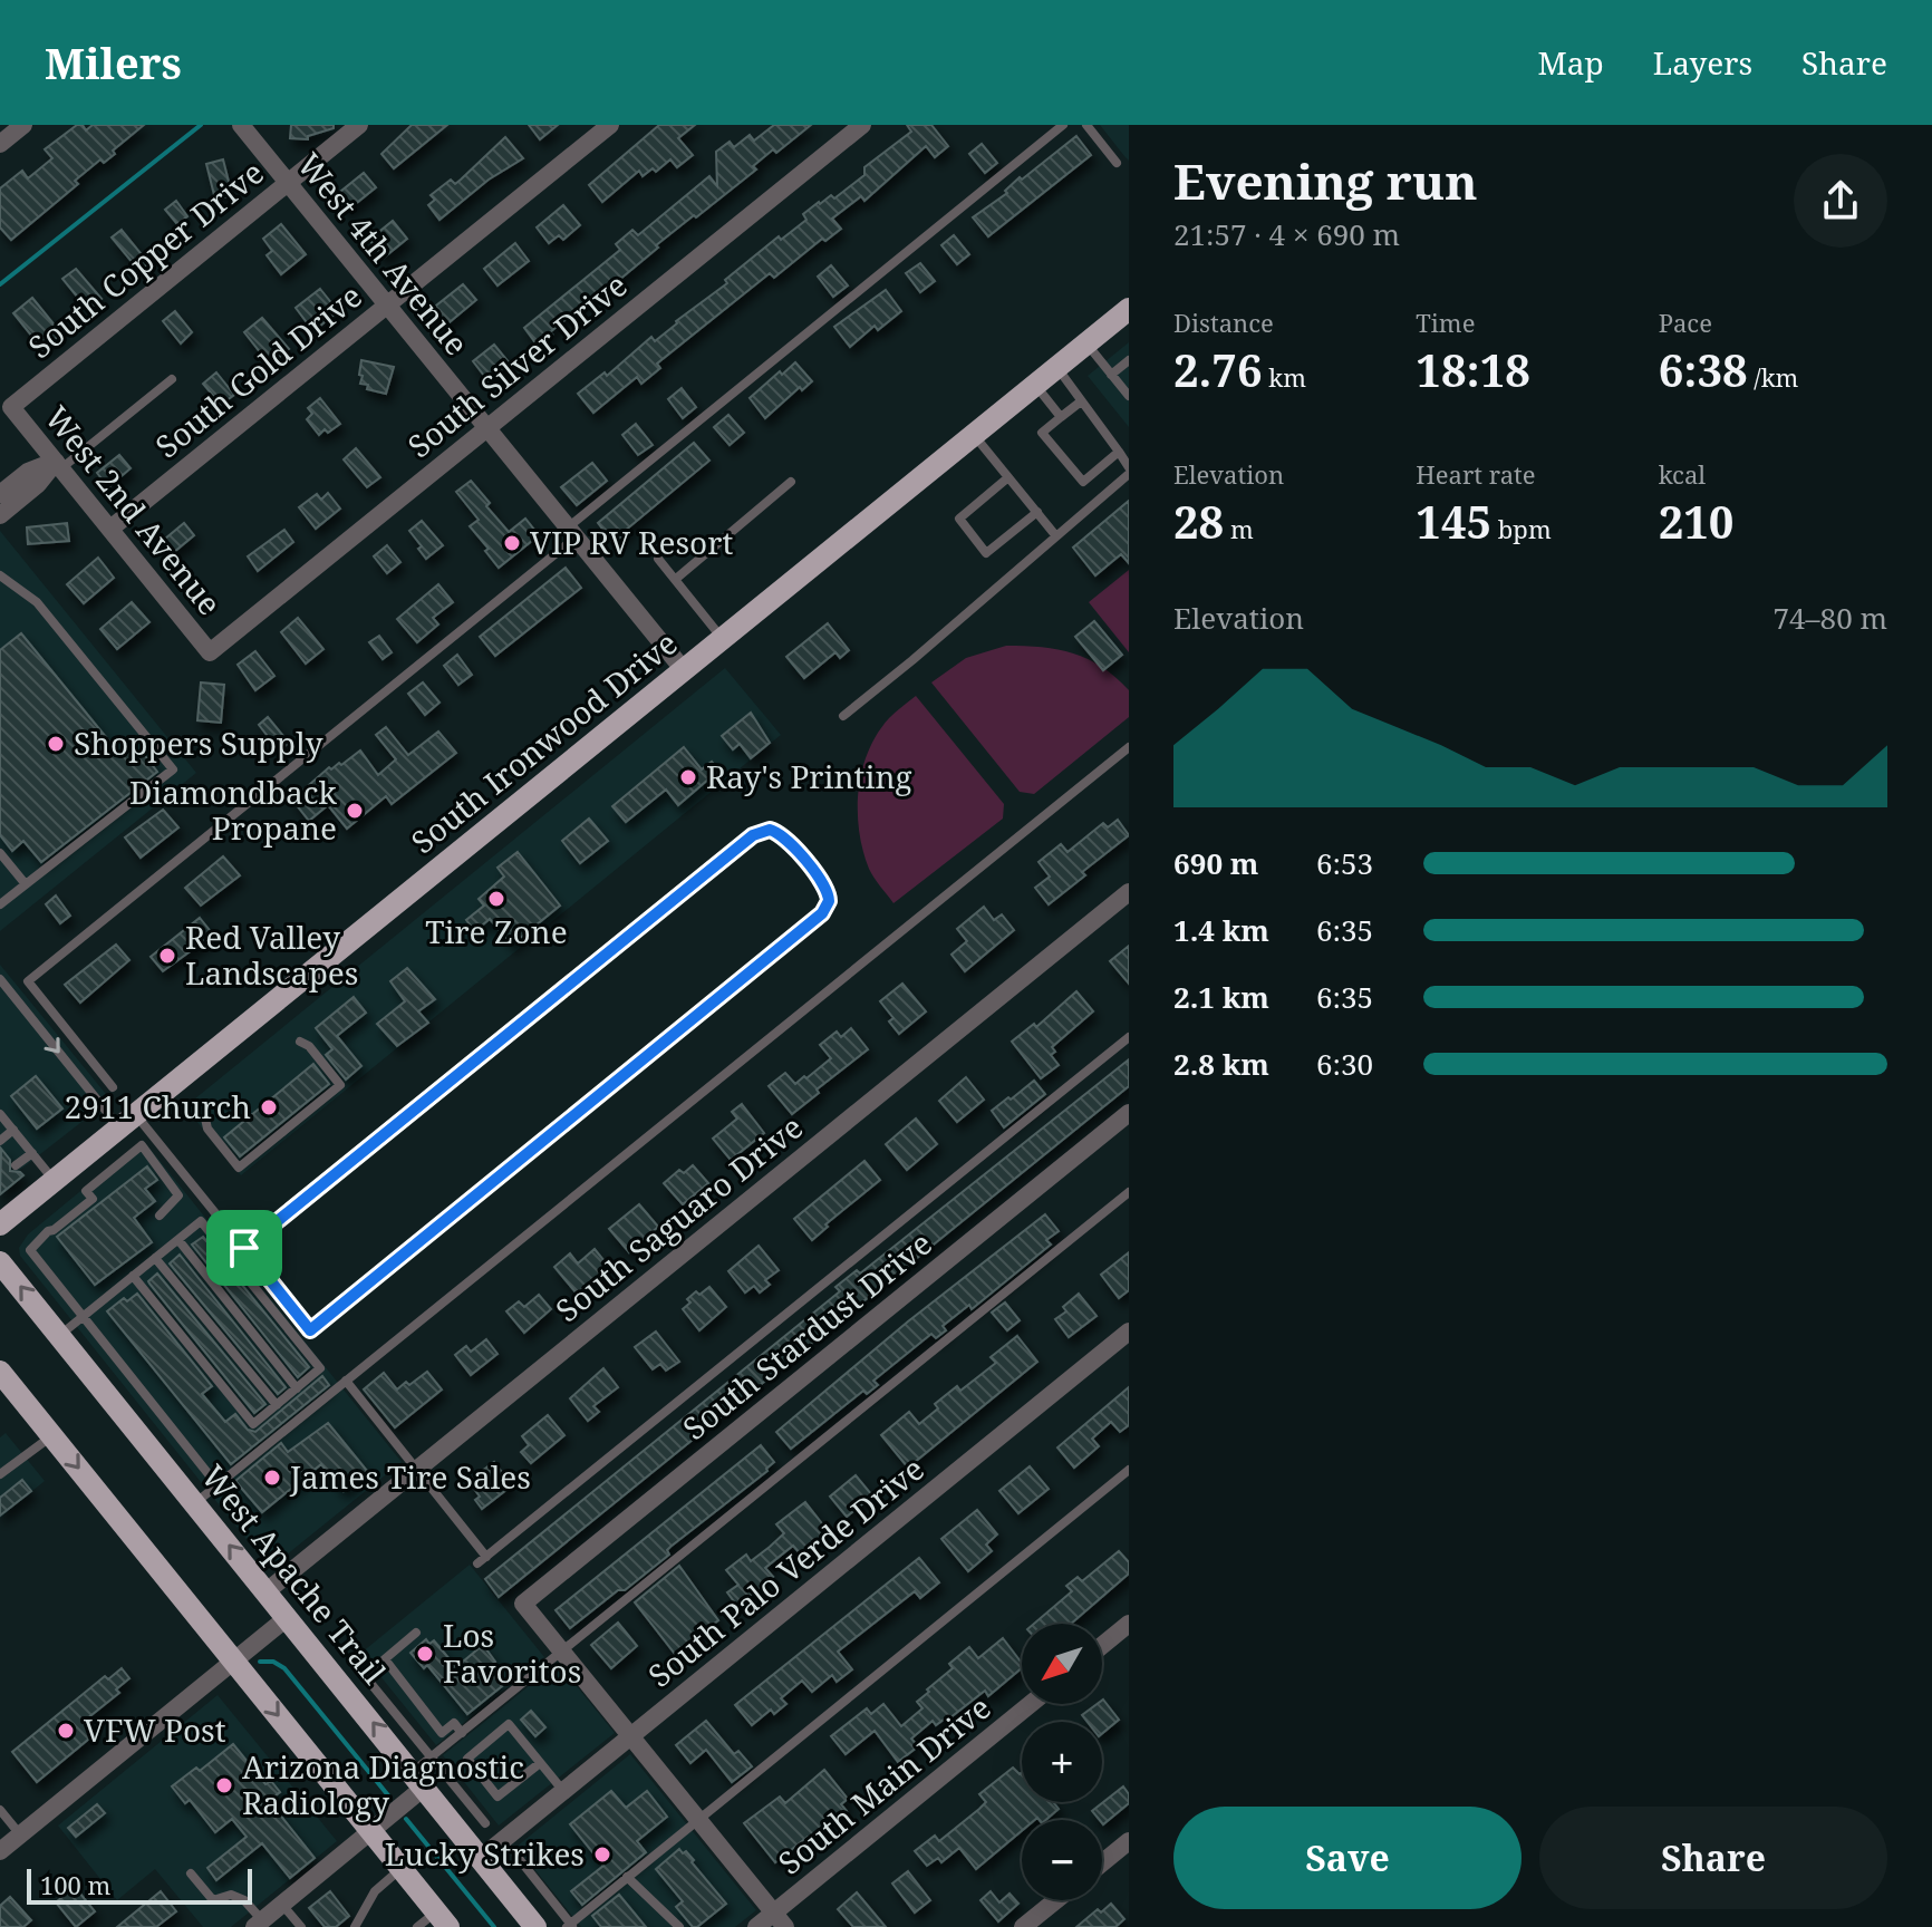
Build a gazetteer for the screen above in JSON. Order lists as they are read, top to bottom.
{
  "streets": {
    "main road": ["South Ironwood Drive", "West Apache Trail"],
    "street": [
      "West 4th Avenue",
      "South Copper Drive",
      "South Silver Drive",
      "South Gold Drive",
      "West 2nd Avenue",
      "South Saguaro Drive",
      "South Stardust Drive",
      "South Palo Verde Drive",
      "South Main Drive"
    ]
  },
  "crossings": [
    ["West 4th Avenue", "South Copper Drive"],
    ["West 4th Avenue", "South Silver Drive"],
    ["West 4th Avenue", "South Gold Drive"],
    ["West 4th Avenue", "South Ironwood Drive"],
    ["South Copper Drive", "West 2nd Avenue"],
    ["South Silver Drive", "West 2nd Avenue"],
    ["South Gold Drive", "West 2nd Avenue"],
    ["South Saguaro Drive", "West Apache Trail"],
    ["South Palo Verde Drive", "West Apache Trail"]
  ],
  "places": [
    "VIP RV Resort",
    "Shoppers Supply",
    "Ray's Printing",
    "Diamondback Propane",
    "Tire Zone",
    "Red Valley Landscapes",
    "2911 Church",
    "James Tire Sales",
    "Los Favoritos",
    "VFW Post",
    "Arizona Diagnostic Radiology",
    "Lucky Strikes"
  ],
  "scale_bar": "100 m",
  "north": "bottom left",
  "page": {
    "header": "Milers",
    "nav": ["Map", "Layers", "Share"],
    "heading": ["Evening run", "21:57 · 4 × 690 m"],
    "stats": [
      ["Distance", "2.76 km"],
      ["Time", "18:18"],
      ["Pace", "6:38 /km"],
      ["Elevation", "28 m"],
      ["Heart rate", "145 bpm"],
      ["kcal", "210"]
    ],
    "chart": ["Elevation", "74–80 m"],
    "list": [
      {
        "name": "690 m",
        "note": "6:53"
      },
      {
        "name": "1.4 km",
        "note": "6:35"
      },
      {
        "name": "2.1 km",
        "note": "6:35"
      },
      {
        "name": "2.8 km",
        "note": "6:30"
      }
    ],
    "map_buttons": ["+", "−"],
    "buttons": ["Save", "Share"],
    "scale": "100 m"
  }
}
